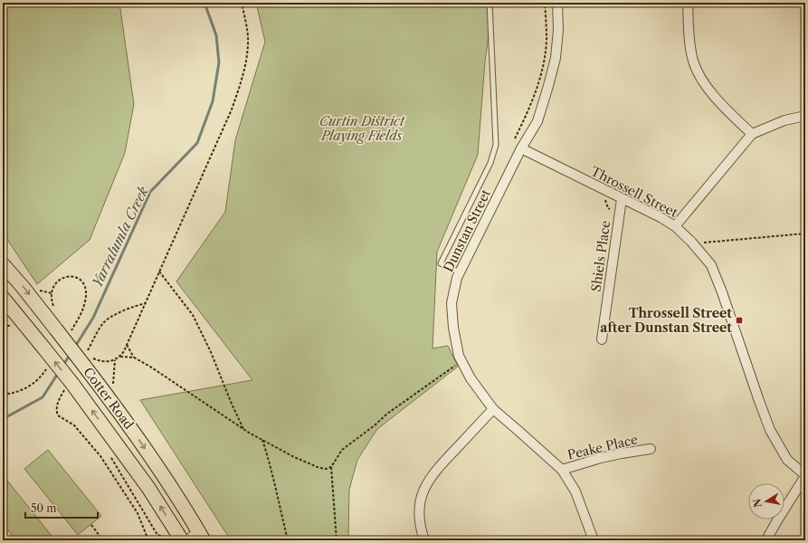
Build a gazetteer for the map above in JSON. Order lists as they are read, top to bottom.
{
  "streets": {
    "main road": ["Cotter Road"],
    "street": [
      "Throssell Street",
      "Dunstan Street",
      "Shiels Place",
      "Peake Place"
    ]
  },
  "crossings": [
    ["Throssell Street", "Dunstan Street"],
    ["Throssell Street", "Shiels Place"],
    ["Dunstan Street", "Peake Place"]
  ],
  "water": ["Yarralumla Creek"],
  "parks": ["Curtin District Playing Fields"],
  "places": {
    "transit": ["Throssell Street after Dunstan Street"]
  },
  "scale_bar": "50 m",
  "north": "left"
}
